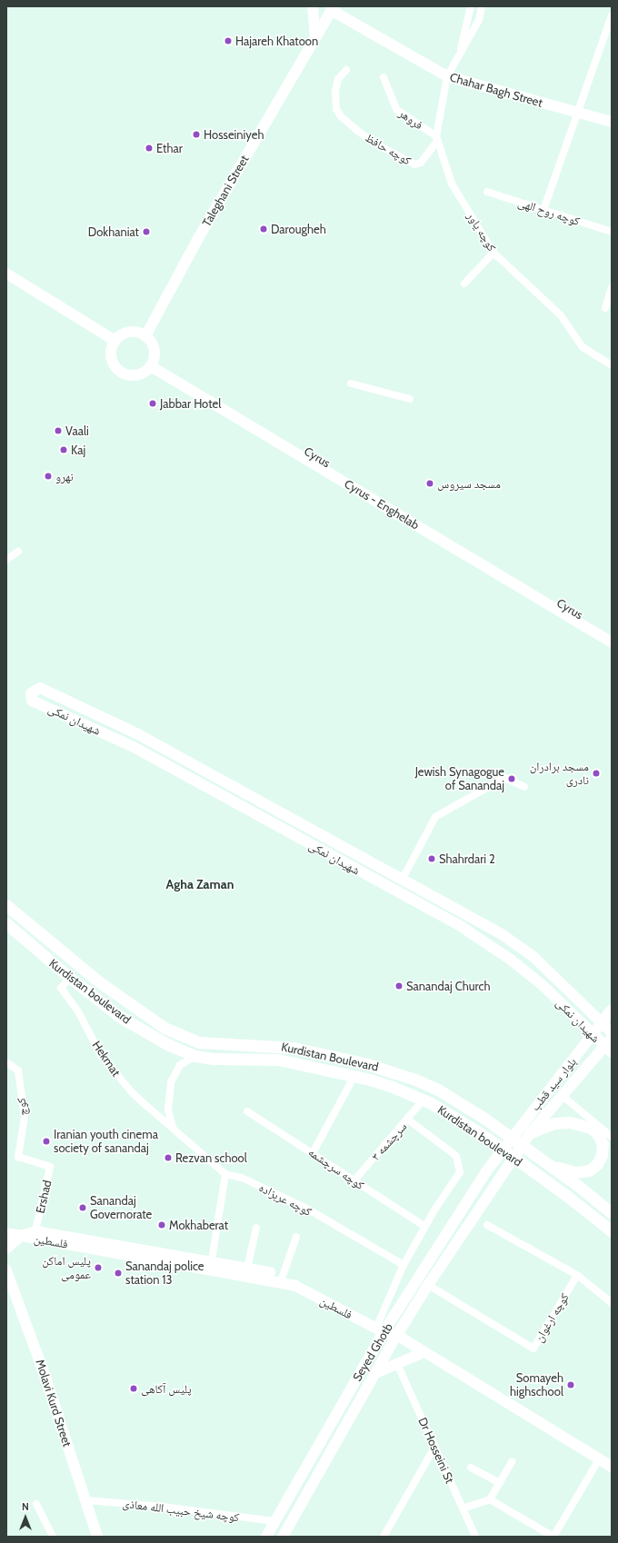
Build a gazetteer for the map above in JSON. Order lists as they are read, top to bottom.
{
  "streets": {
    "main road": [
      "Chahar Bagh Street",
      "Taleghani Street",
      "Cyrus",
      "Cyrus - Enghelab",
      "شهیدان نمکی",
      "Kurdistan boulevard",
      "Kurdistan Boulevard",
      "بلوار سید قطب",
      "فلسطین",
      "Seyed Ghotb",
      "Molavi Kurd Street"
    ],
    "street": [
      "فروهر",
      "کوچه حافظ",
      "کوچه روح الهی",
      "کوچه یاور",
      "Hekmat",
      "کوچ",
      "سرچشمه ۳",
      "کوچه سرچشمه",
      "Ershad",
      "کوچه عربزاده",
      "کوچه ارغوان",
      "Dr Hosseini St",
      "کوچه شیخ حبیب الله معاذی"
    ]
  },
  "crossings": [
    ["Chahar Bagh Street", "Taleghani Street"],
    ["Chahar Bagh Street", "کوچه یاور"],
    ["فروهر", "کوچه حافظ"],
    ["فروهر", "کوچه یاور"],
    ["کوچه حافظ", "کوچه یاور"],
    ["Taleghani Street", "Cyrus"],
    ["Taleghani Street", "Cyrus - Enghelab"],
    ["Cyrus", "Cyrus - Enghelab"],
    ["شهیدان نمکی", "بلوار سید قطب"],
    ["Kurdistan boulevard", "Hekmat"],
    ["Kurdistan boulevard", "سرچشمه ۳"],
    ["Kurdistan Boulevard", "بلوار سید قطب"],
    ["Hekmat", "کوچه عربزاده"],
    ["بلوار سید قطب", "Seyed Ghotb"],
    ["کوچ", "Ershad"],
    ["سرچشمه ۳", "کوچه سرچشمه"],
    ["Ershad", "فلسطین"],
    ["فلسطین", "Seyed Ghotb"],
    ["کوچه ارغوان", "Seyed Ghotb"],
    ["Seyed Ghotb", "کوچه شیخ حبیب الله معاذی"],
    ["Molavi Kurd Street", "کوچه شیخ حبیب الله معاذی"]
  ],
  "districts": ["Agha Zaman"],
  "places": [
    "Hajareh Khatoon",
    "Hosseiniyeh",
    "Ethar",
    "Darougheh",
    "Dokhaniat",
    "Jabbar Hotel",
    "Vaali",
    "Kaj",
    "نهرو",
    "مسجد سیروس",
    "مسجد برادران نادری",
    "Jewish Synagogue of Sanandaj",
    "Shahrdari 2",
    "Sanandaj Church",
    "Iranian youth cinema society of sanandaj",
    "Rezvan school",
    "Sanandaj Governorate",
    "Mokhaberat",
    "پلیس اماکن عمومی",
    "Sanandaj police station 13",
    "Somayeh highschool",
    "پلیس آکاهی"
  ],
  "north": "top"
}
